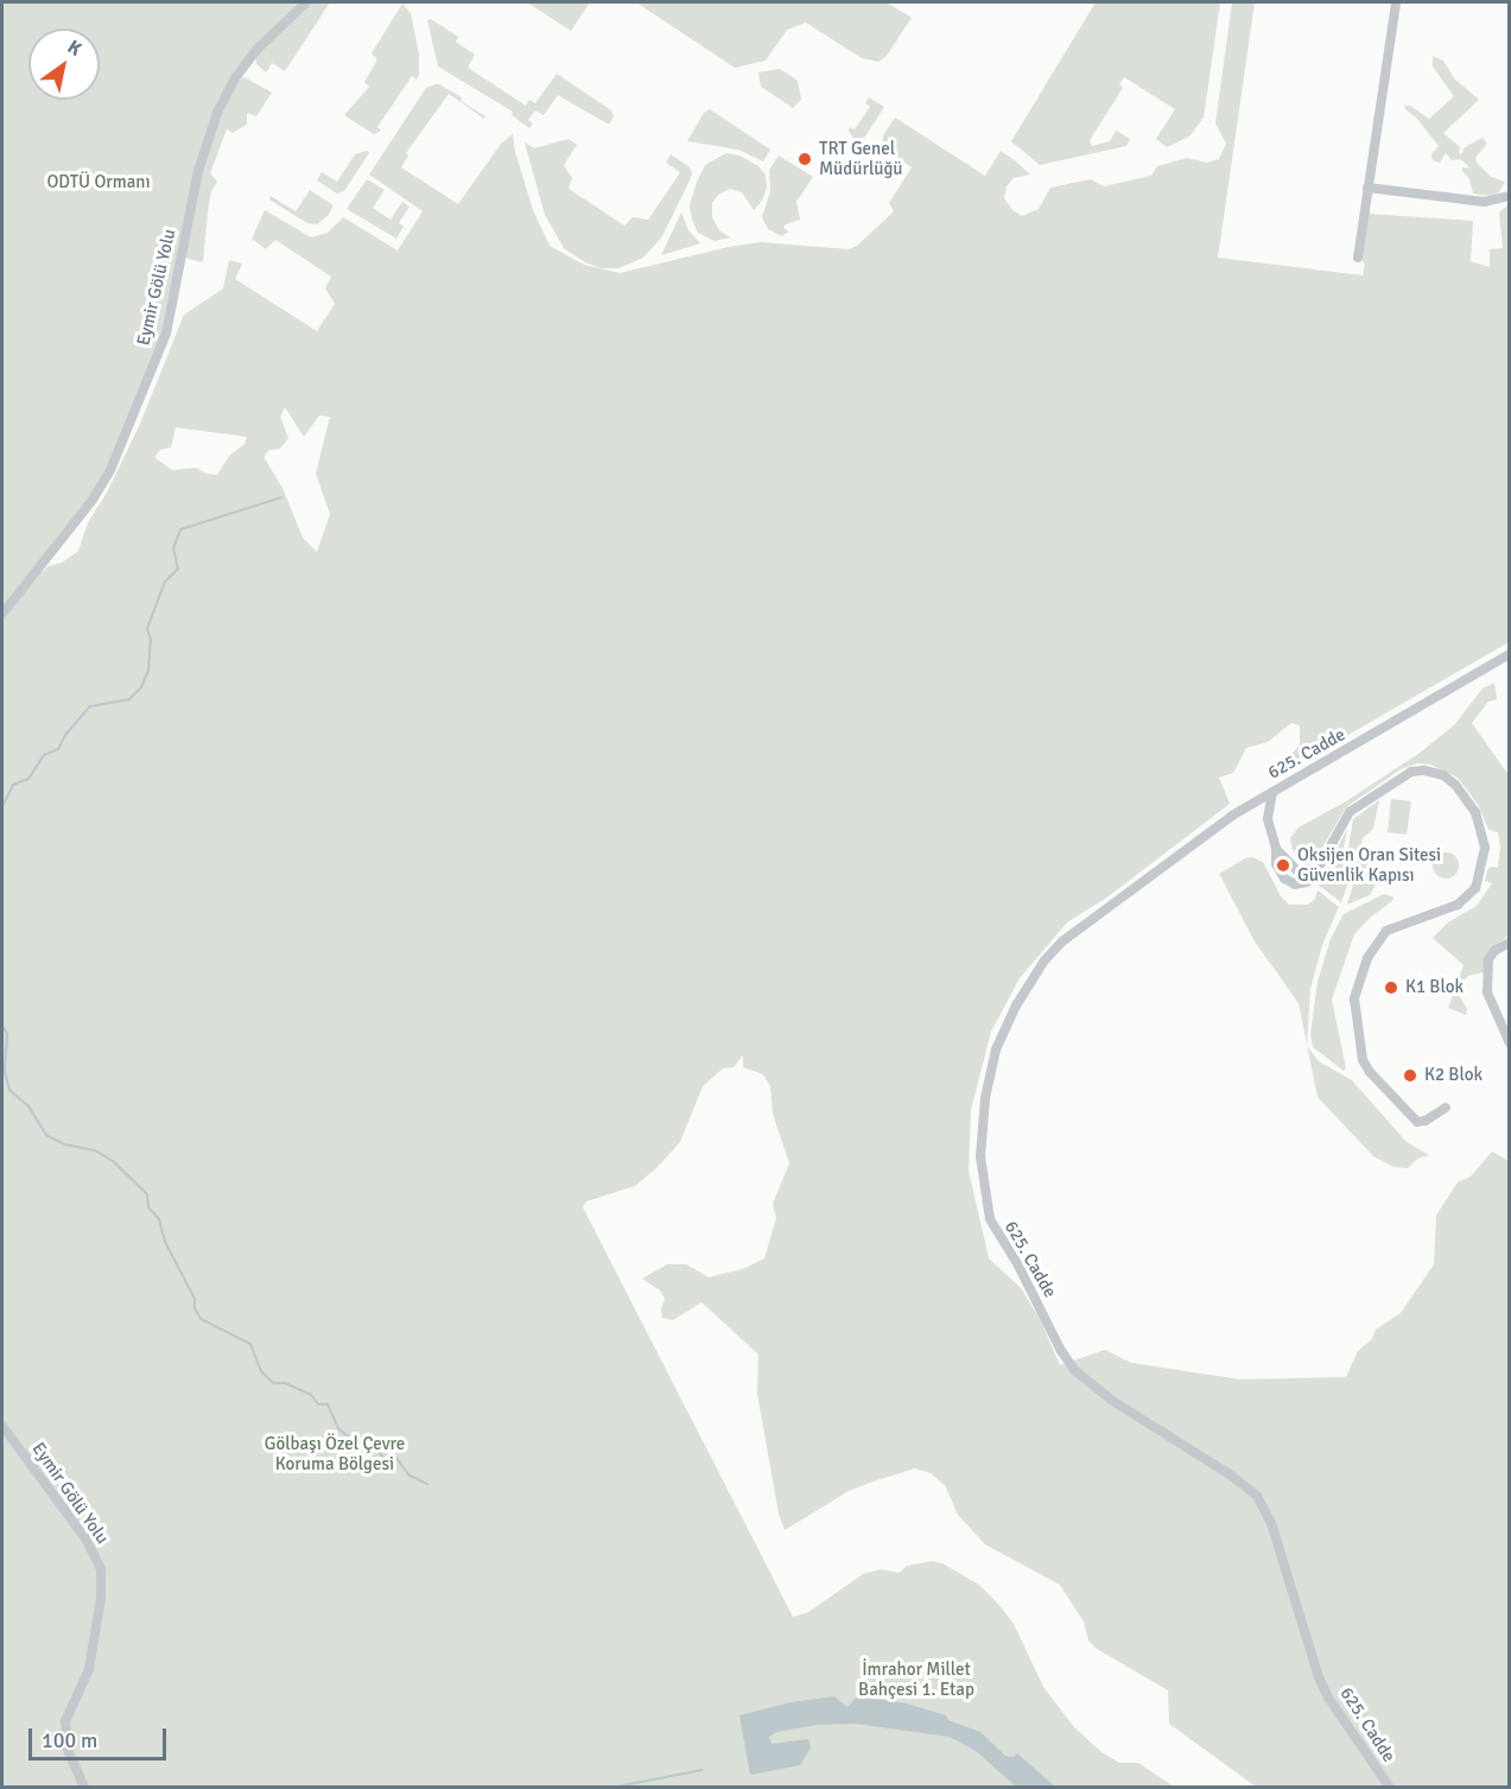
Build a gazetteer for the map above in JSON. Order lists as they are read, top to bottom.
{
  "streets": {
    "street": ["Eymir Gölü Yolu", "625. Cadde"]
  },
  "parks": ["ODTÜ Ormanı", "Gölbaşı Özel Çevre Koruma Bölgesi", "İmrahor Millet Bahçesi 1. Etap"],
  "places": [
    "TRT Genel Müdürlüğü",
    "Oksijen Oran Sitesi Güvenlik Kapısı",
    "K1 Blok",
    "K2 Blok"
  ],
  "scale_bar": "100 m",
  "north": "top right"
}
